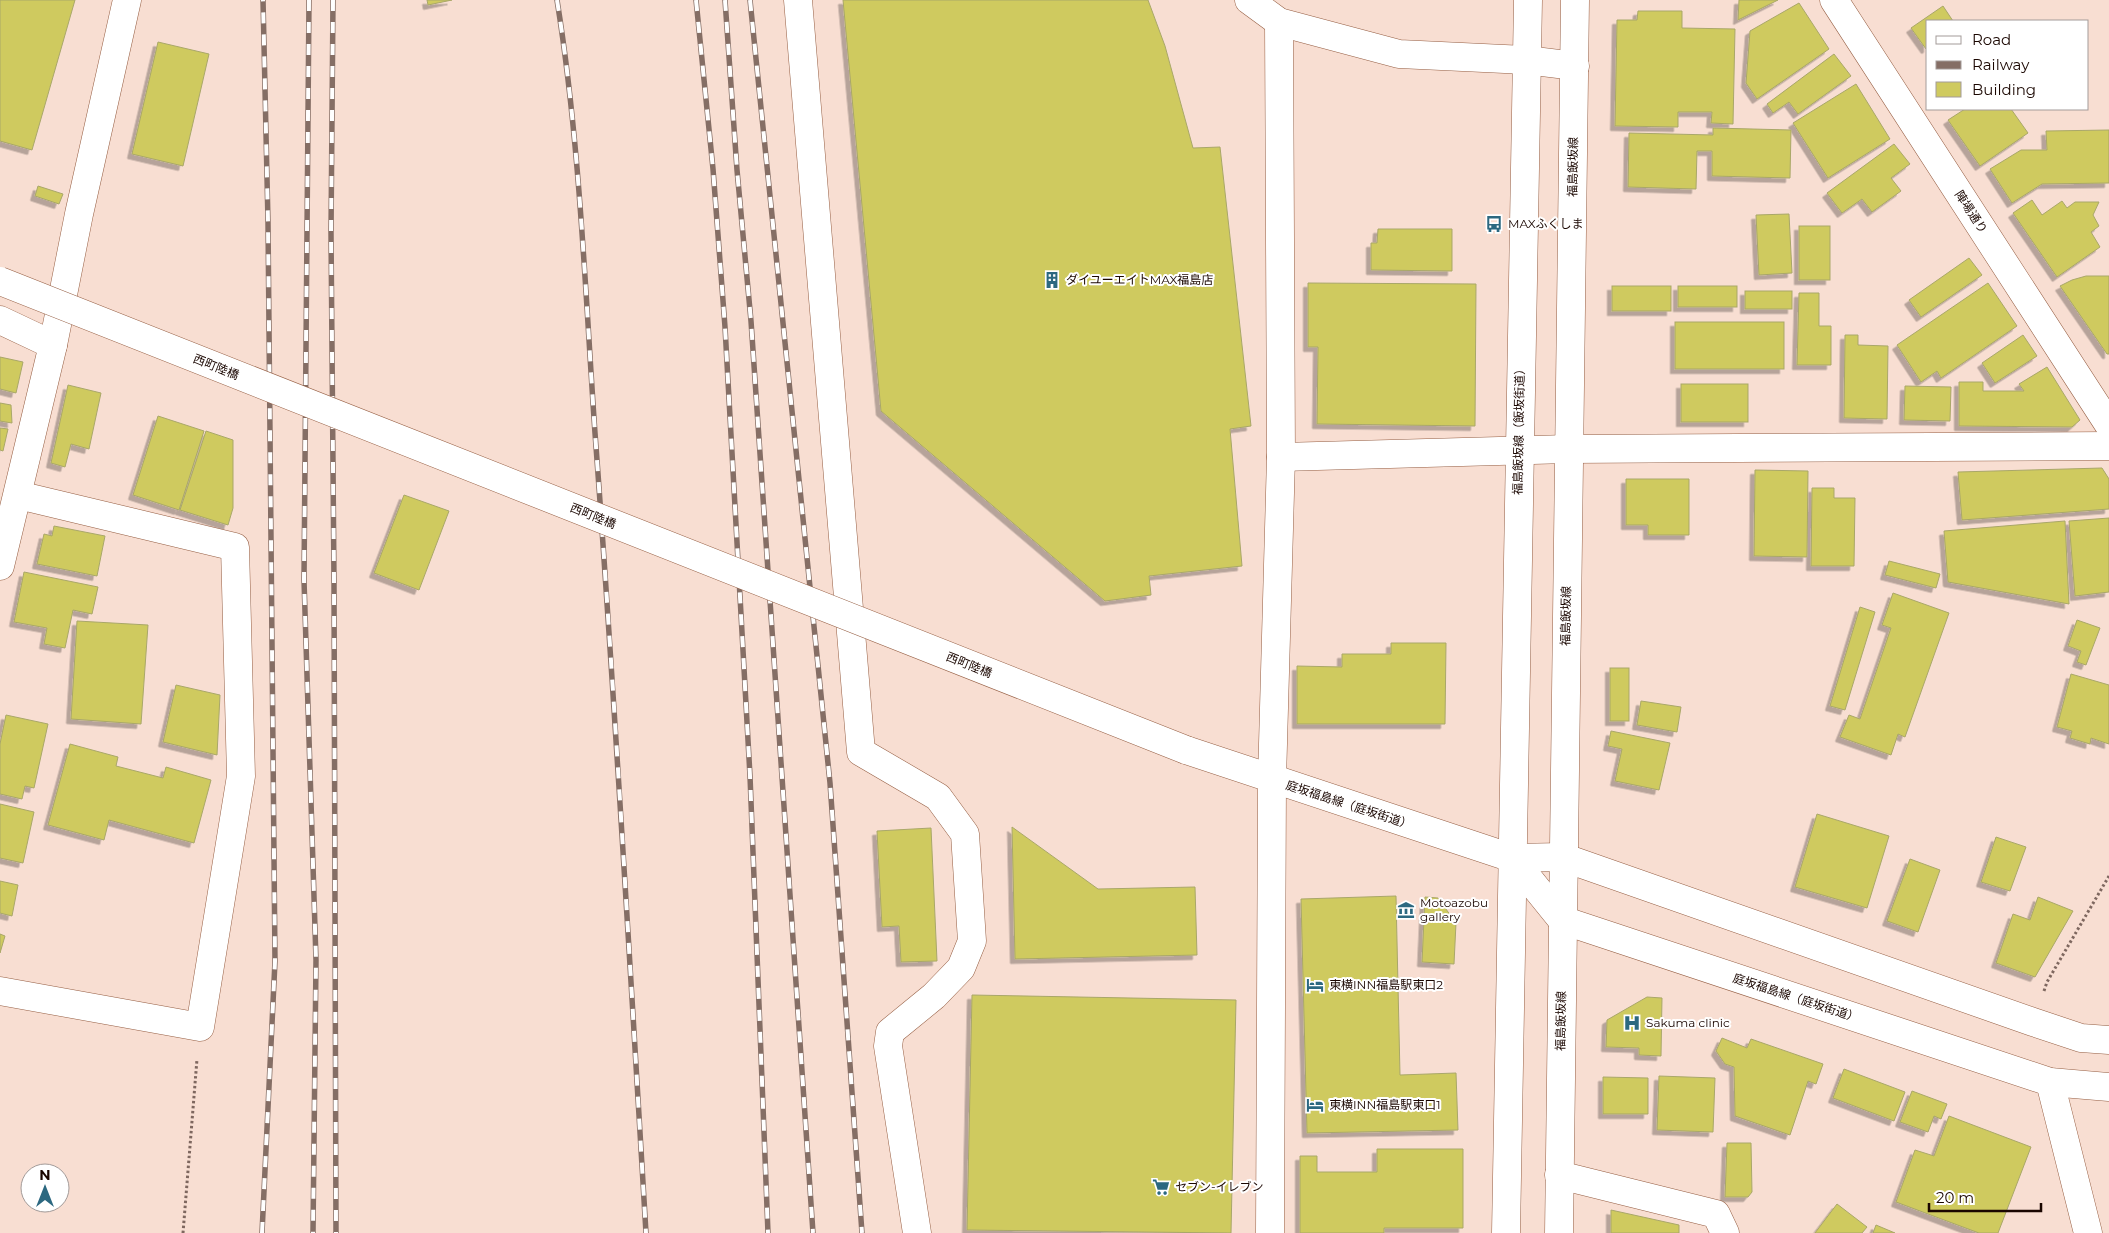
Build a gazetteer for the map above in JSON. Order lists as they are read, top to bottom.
{
  "streets": {
    "street": [
      "福島飯坂線",
      "陣場通り",
      "西町陸橋",
      "福島飯坂線（飯坂街道）",
      "庭坂福島線（庭坂街道）"
    ]
  },
  "crossings": [
    ["福島飯坂線", "庭坂福島線（庭坂街道）"],
    ["西町陸橋", "庭坂福島線（庭坂街道）"],
    ["福島飯坂線（飯坂街道）", "庭坂福島線（庭坂街道）"]
  ],
  "places": {
    "bus stop": ["MAXふくしま"],
    "building": ["ダイユーエイトMAX福島店"],
    "museum": ["Motoazobu gallery"],
    "hotel": ["東横INN福島駅東口2", "東横INN福島駅東口1"],
    "hospital": ["Sakuma clinic"],
    "supermarket": ["セブン-イレブン"]
  },
  "legend": ["Road", "Railway", "Building"],
  "scale_bar": "20 m",
  "north": "top"
}
